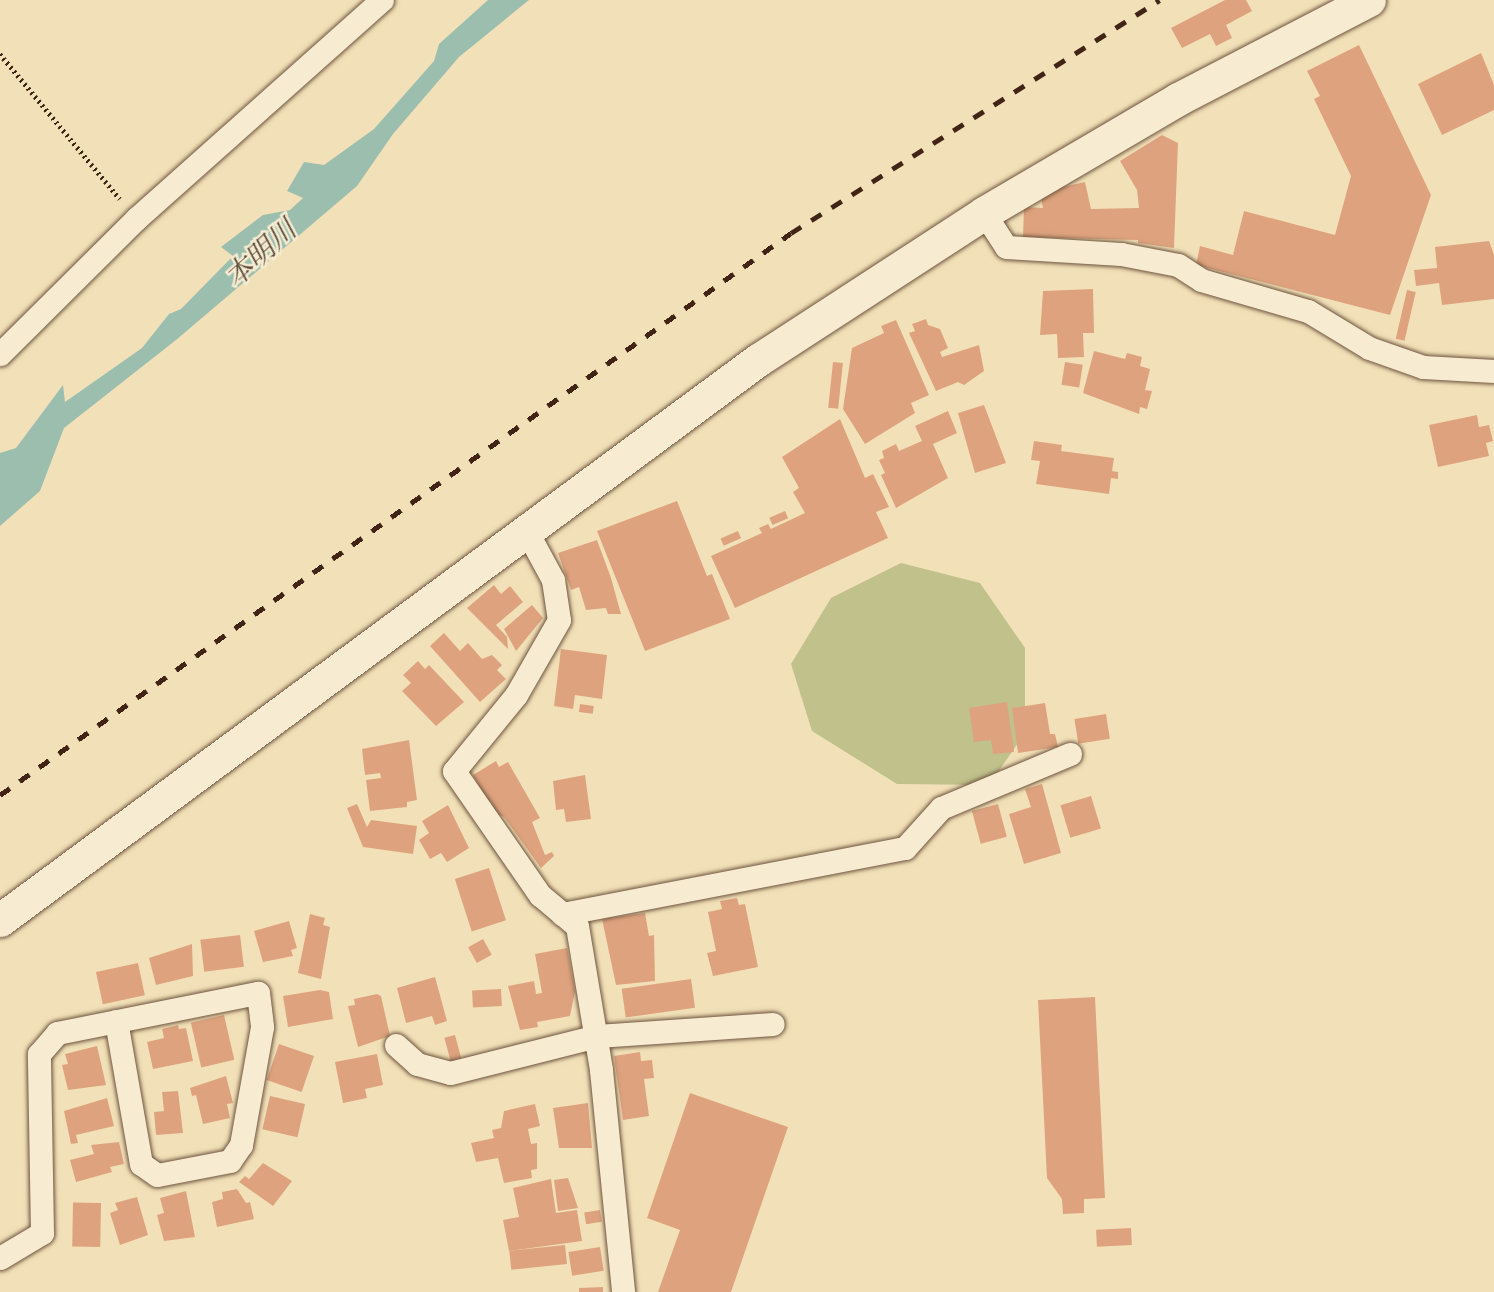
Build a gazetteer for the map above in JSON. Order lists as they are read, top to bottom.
{
  "water": ["本明川"]
}
